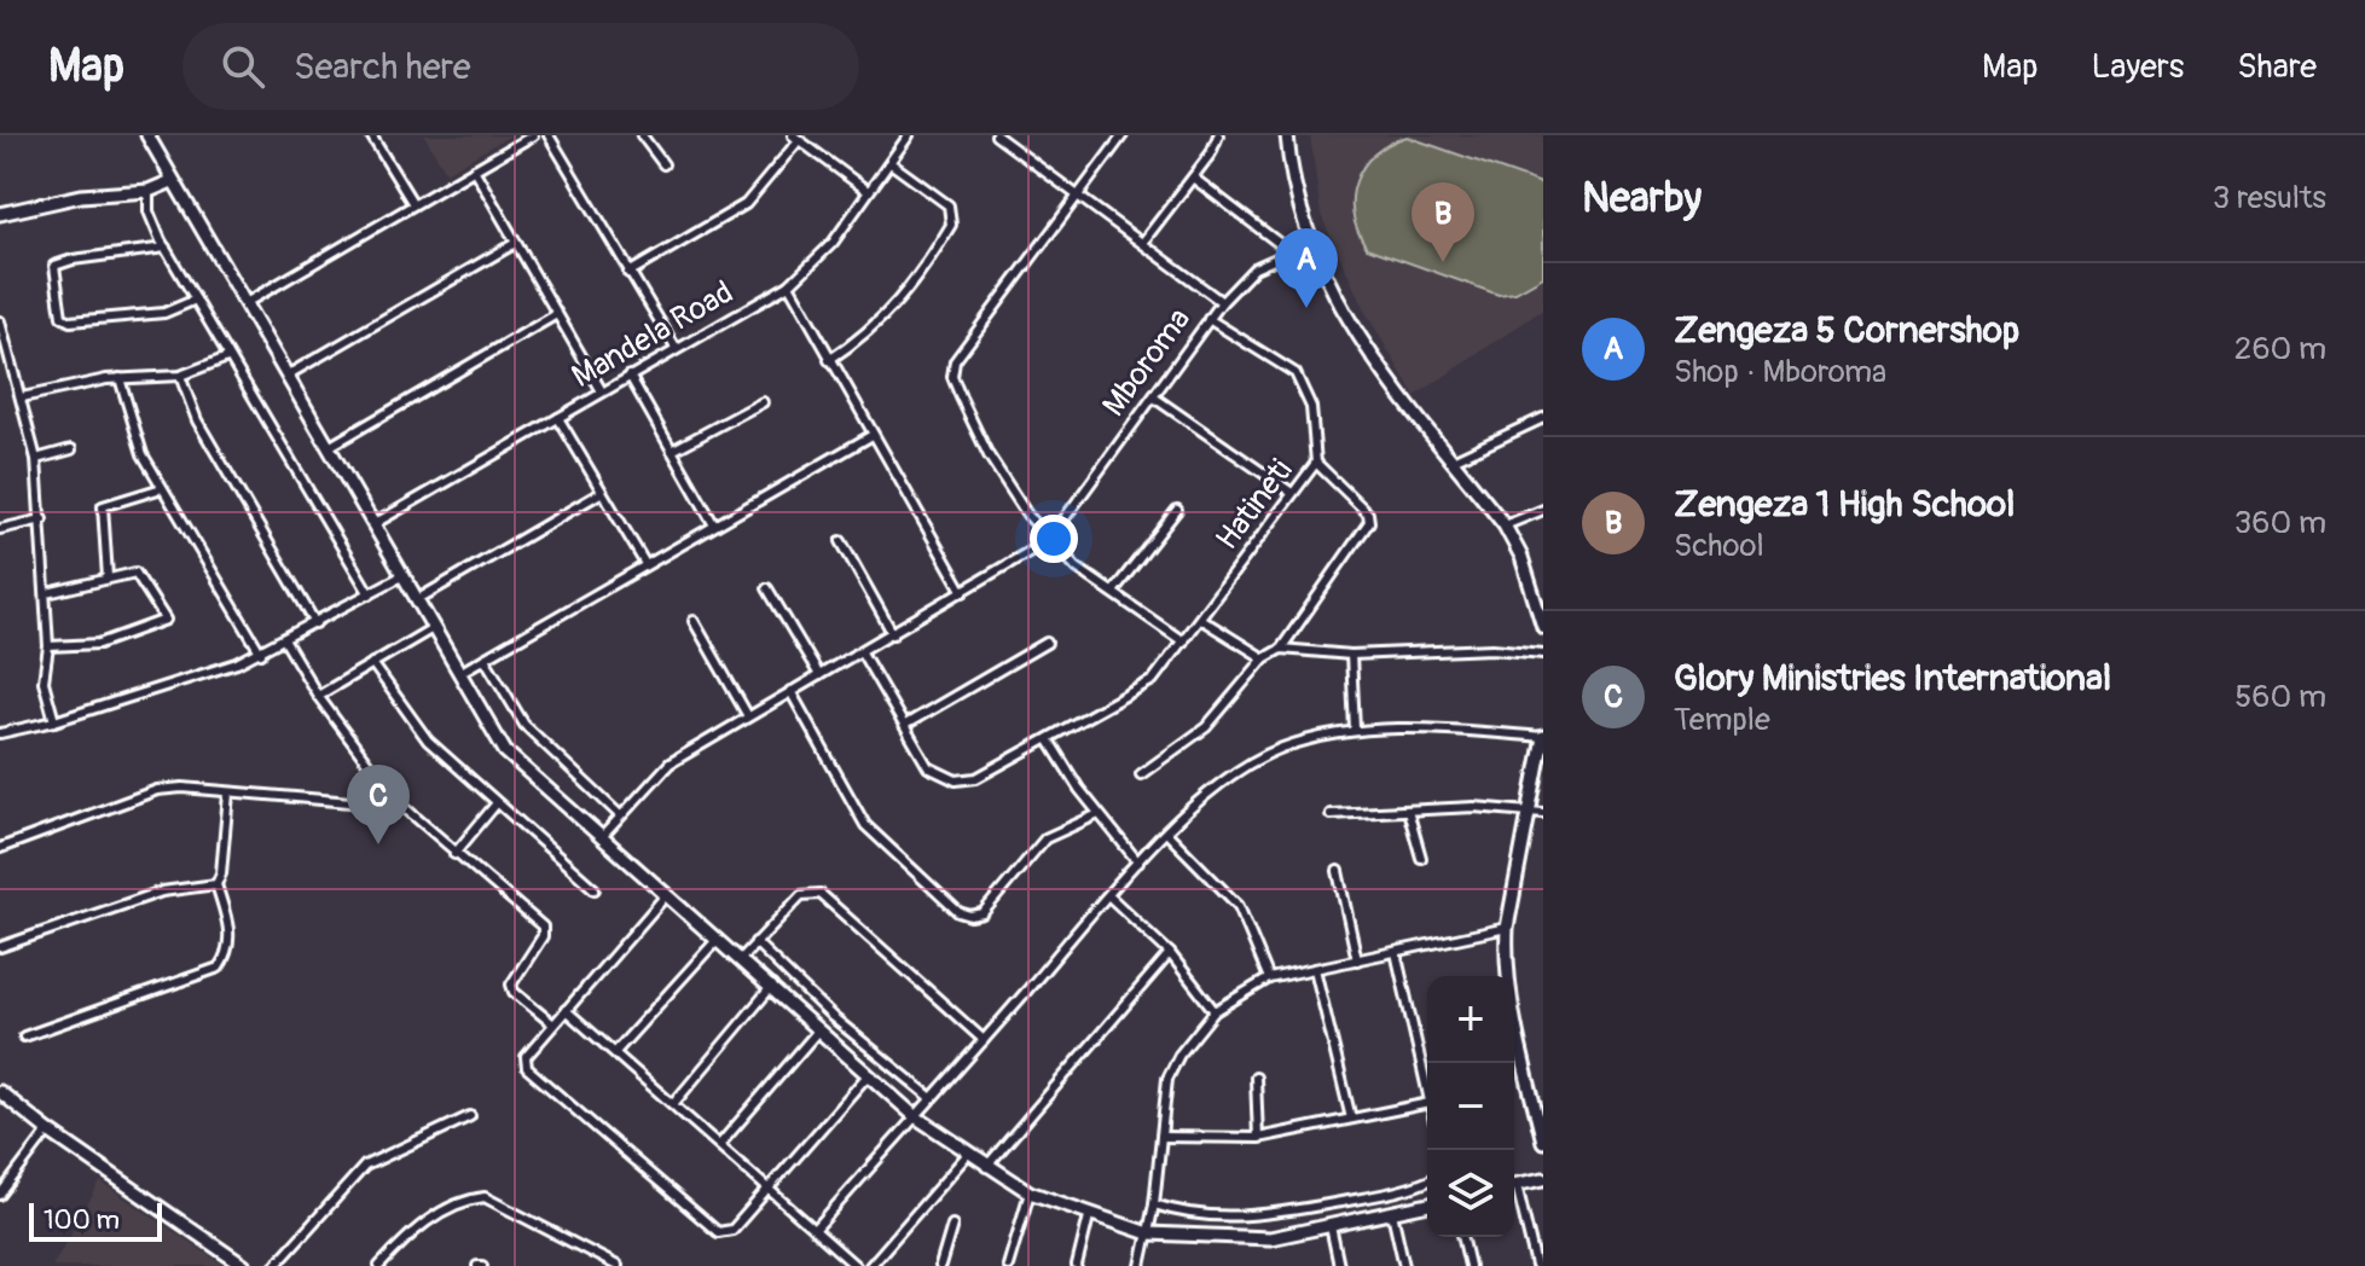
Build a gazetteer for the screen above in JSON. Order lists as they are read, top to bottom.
{
  "streets": {
    "street": ["Mandela Road", "Mboroma", "Hatineti"]
  },
  "crossings": [
    ["Mboroma", "Hatineti"]
  ],
  "scale_bar": "100 m",
  "page": {
    "header": "Map",
    "search": "Search here",
    "nav": ["Map", "Layers", "Share"],
    "heading": ["Nearby", "3 results"],
    "pins": ["B", "A", "C"],
    "list": [
      {
        "mark": "A",
        "name": "Zengeza 5 Cornershop",
        "note": "Shop · Mboroma",
        "value": "260 m"
      },
      {
        "mark": "B",
        "name": "Zengeza 1 High School",
        "note": "School",
        "value": "360 m"
      },
      {
        "mark": "C",
        "name": "Glory Ministries International",
        "note": "Temple",
        "value": "560 m"
      }
    ],
    "map_buttons": ["+", "−"],
    "scale": "100 m"
  }
}
